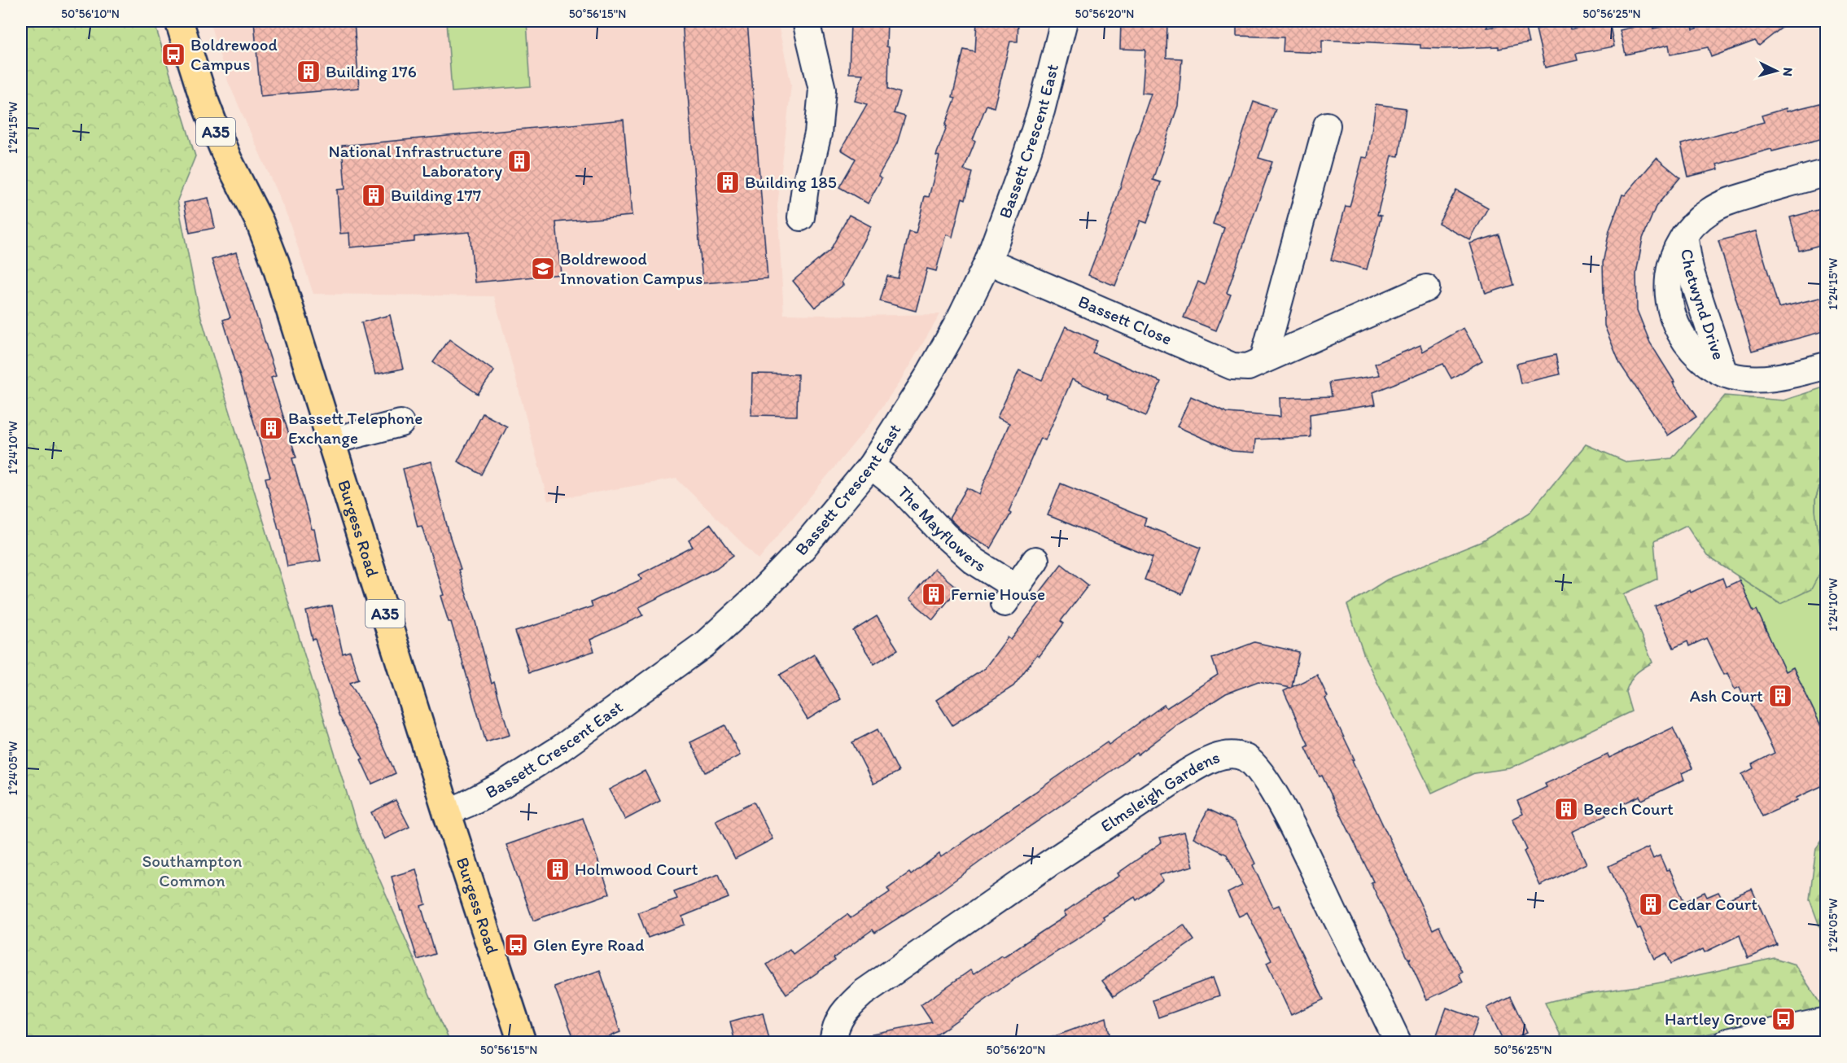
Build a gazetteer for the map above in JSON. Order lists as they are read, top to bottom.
{
  "streets": {
    "main road": ["A35", "Burgess Road"],
    "street": [
      "Bassett Crescent East",
      "Chetwynd Drive",
      "Bassett Close",
      "The Mayflowers",
      "Elmsleigh Gardens"
    ]
  },
  "crossings": [
    ["Bassett Crescent East", "Bassett Close"],
    ["Bassett Crescent East", "The Mayflowers"],
    ["Bassett Crescent East", "Burgess Road"]
  ],
  "parks": ["Southampton Common"],
  "places": {
    "bus stop": ["Boldrewood Campus", "Glen Eyre Road", "Hartley Grove"],
    "building": [
      "Building 176",
      "National Infrastructure Laboratory",
      "Building 185",
      "Building 177",
      "Bassett Telephone Exchange",
      "Fernie House",
      "Ash Court",
      "Beech Court",
      "Holmwood Court",
      "Cedar Court"
    ],
    "school or university": ["Boldrewood Innovation Campus"]
  },
  "north": "right",
  "coordinates": [
    "50°56'10\"N",
    "50°56'15\"N",
    "50°56'20\"N",
    "50°56'25\"N",
    "1°24'15\"W",
    "1°24'10\"W",
    "1°24'05\"W"
  ]
}
